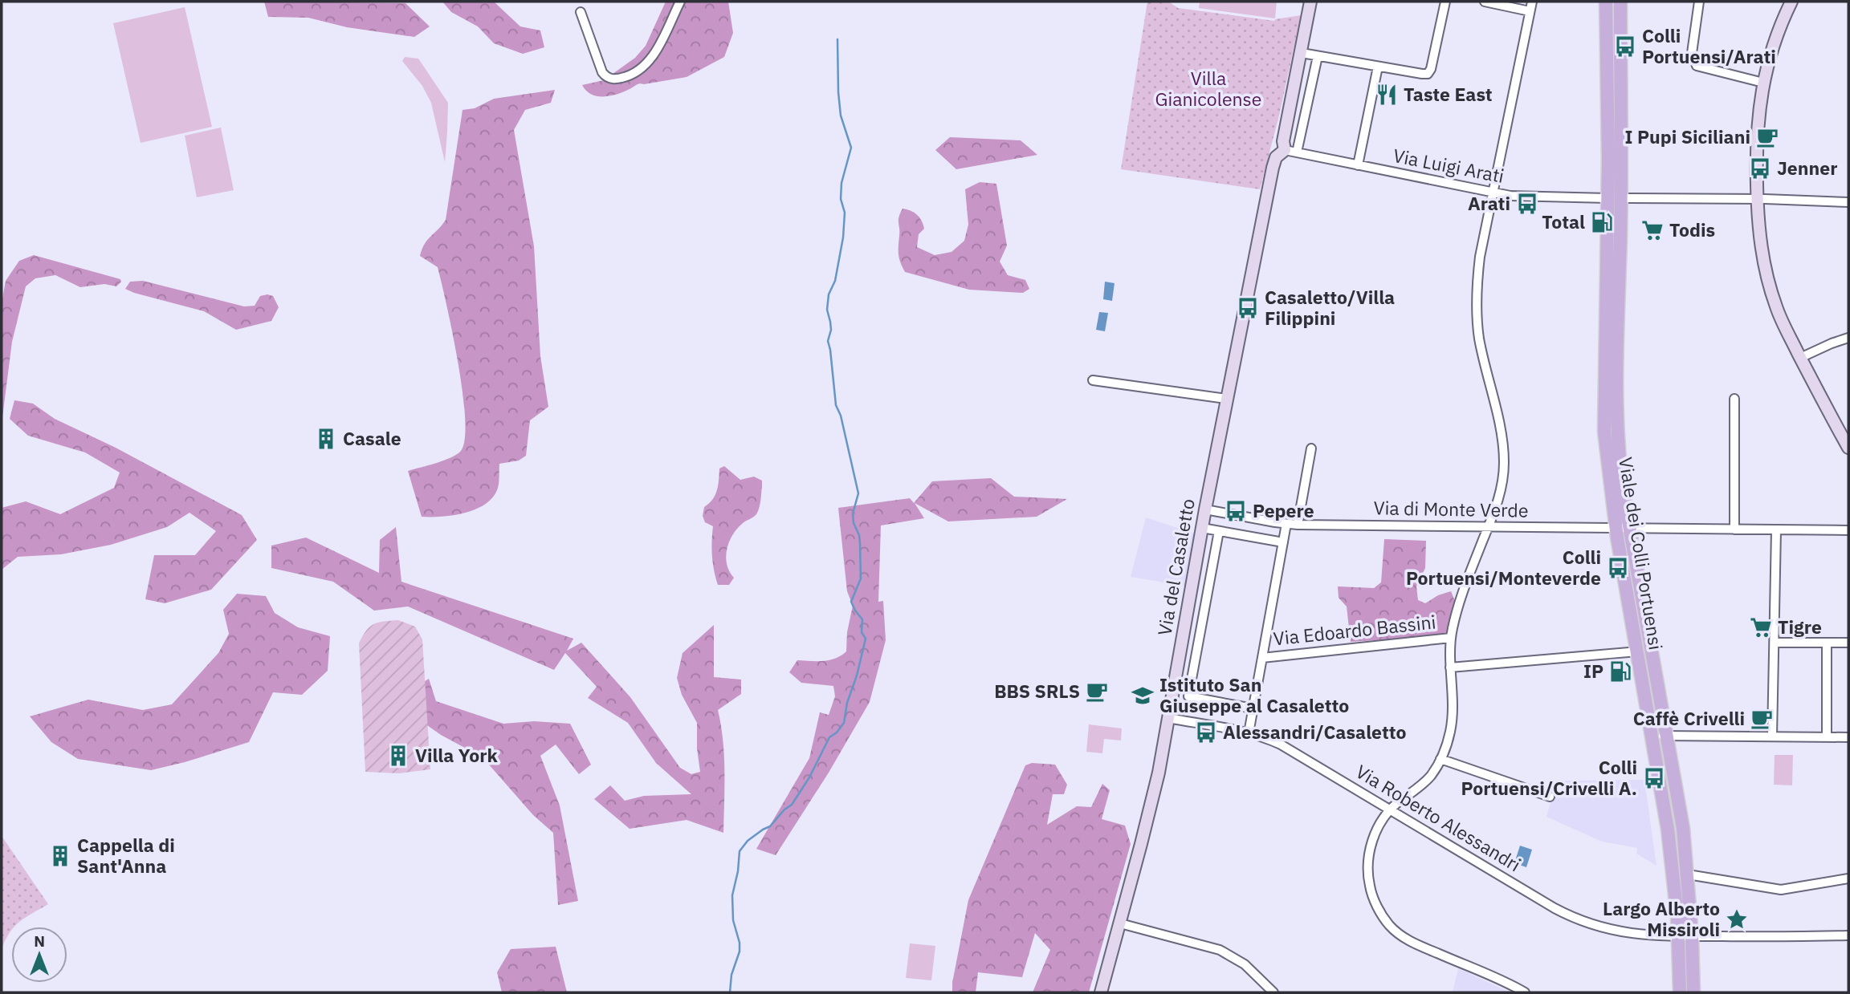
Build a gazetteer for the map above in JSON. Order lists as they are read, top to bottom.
{
  "streets": {
    "main road": ["Viale dei Colli Portuensi"],
    "street": [
      "Via Luigi Arati",
      "Via di Monte Verde",
      "Via del Casaletto",
      "Via Edoardo Bassini",
      "Via Roberto Alessandri"
    ]
  },
  "crossings": [
    ["Via Luigi Arati", "Viale dei Colli Portuensi"],
    ["Via Luigi Arati", "Via del Casaletto"],
    ["Via di Monte Verde", "Viale dei Colli Portuensi"],
    ["Via di Monte Verde", "Via del Casaletto"],
    ["Viale dei Colli Portuensi", "Via Roberto Alessandri"],
    ["Via del Casaletto", "Via Roberto Alessandri"]
  ],
  "parks": ["Villa Gianicolense"],
  "places": {
    "bus stop": [
      "Colli Portuensi/Arati",
      "Jenner",
      "Arati",
      "Casaletto/Villa Filippini",
      "Pepere",
      "Colli Portuensi/Monteverde",
      "Alessandri/Casaletto",
      "Colli Portuensi/Crivelli A."
    ],
    "restaurant": ["Taste East"],
    "cafe": ["I Pupi Siciliani", "BBS SRLS", "Caffè Crivelli"],
    "fuel station": ["Total", "IP"],
    "supermarket": ["Todis", "Tigre"],
    "building": ["Casale", "Villa York", "Cappella di Sant'Anna"],
    "school or university": ["Istituto San Giuseppe al Casaletto"],
    "place": ["Largo Alberto Missiroli"]
  },
  "north": "top"
}
